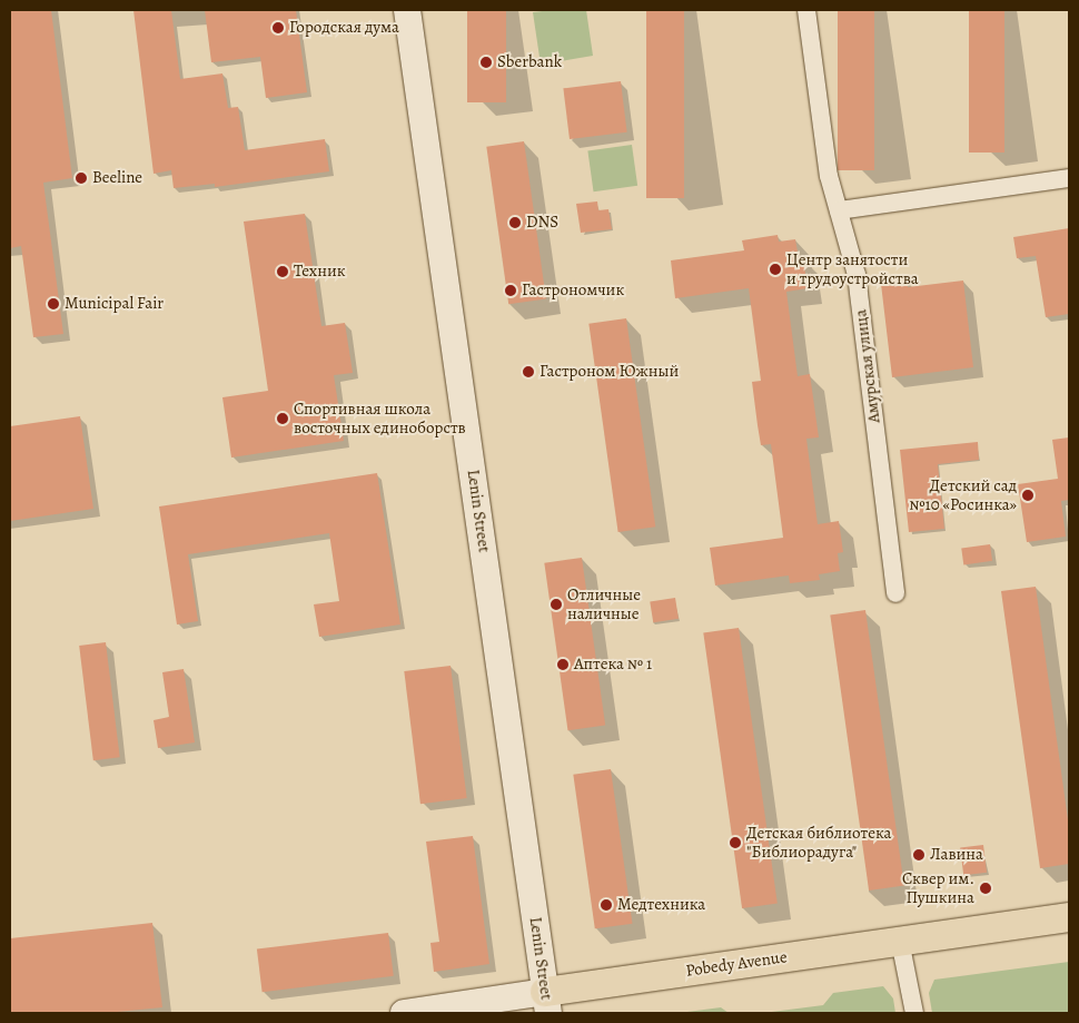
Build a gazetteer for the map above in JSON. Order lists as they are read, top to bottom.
{
  "streets": {
    "main road": ["Lenin Street", "Pobedy Avenue"],
    "street": ["Амурская улица"]
  },
  "crossings": [
    ["Lenin Street", "Pobedy Avenue"]
  ],
  "places": [
    "Городская дума",
    "Sberbank",
    "Beeline",
    "DNS",
    "Центр занятости и трудоустройства",
    "Техник",
    "Гастрономчик",
    "Municipal Fair",
    "Гастроном Южный",
    "Спортивная школа восточных единоборств",
    "Детский сад №10 «Росинка»",
    "Отличные наличные",
    "Аптека № 1",
    "Детская библиотека \"Библиорадуга\"",
    "Лавина",
    "Сквер им. Пушкина",
    "Медтехника"
  ]
}
